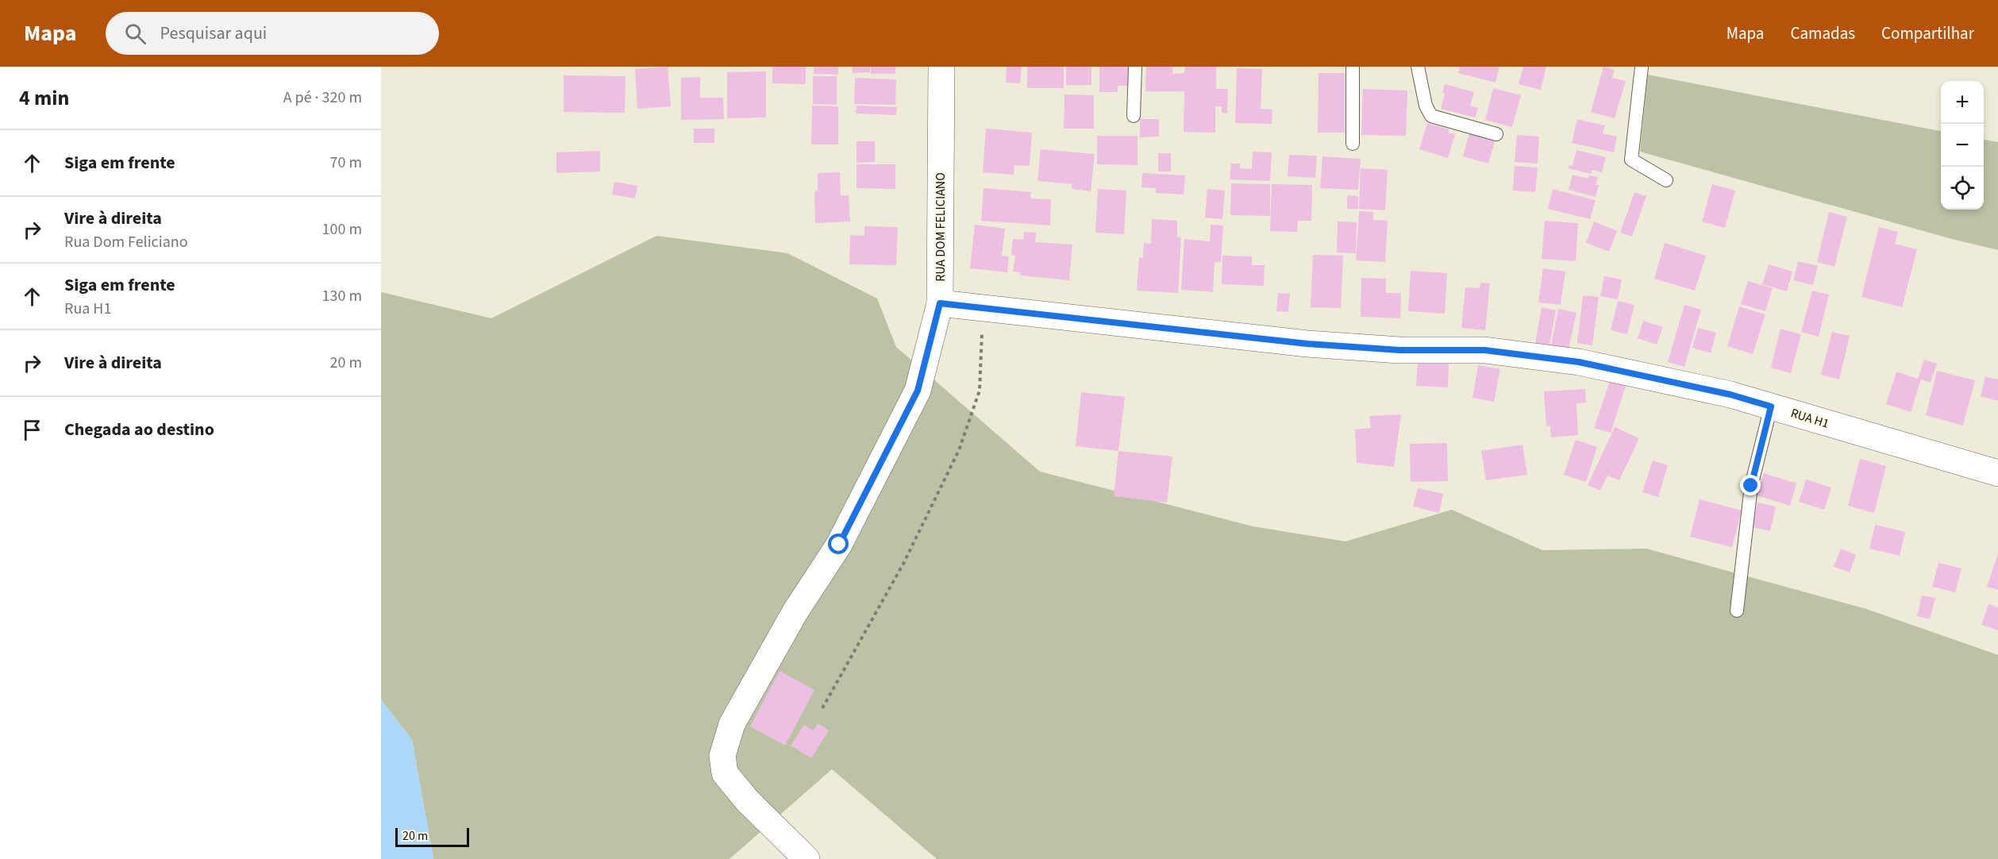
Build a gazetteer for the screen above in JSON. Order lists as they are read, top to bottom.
{
  "streets": {
    "street": ["RUA DOM FELICIANO", "RUA H1"]
  },
  "scale_bar": "20 m",
  "page": {
    "header": "Mapa",
    "search": "Pesquisar aqui",
    "nav": ["Mapa", "Camadas", "Compartilhar"],
    "heading": ["4 min", "A pé · 320 m"],
    "map_buttons": ["+", "−"],
    "list": [
      ["Siga em frente", "70 m"],
      ["Vire à direita", "Rua Dom Feliciano", "100 m"],
      ["Siga em frente", "Rua H1", "130 m"],
      ["Vire à direita", "20 m"],
      "Chegada ao destino"
    ],
    "scale": "20 m"
  }
}
